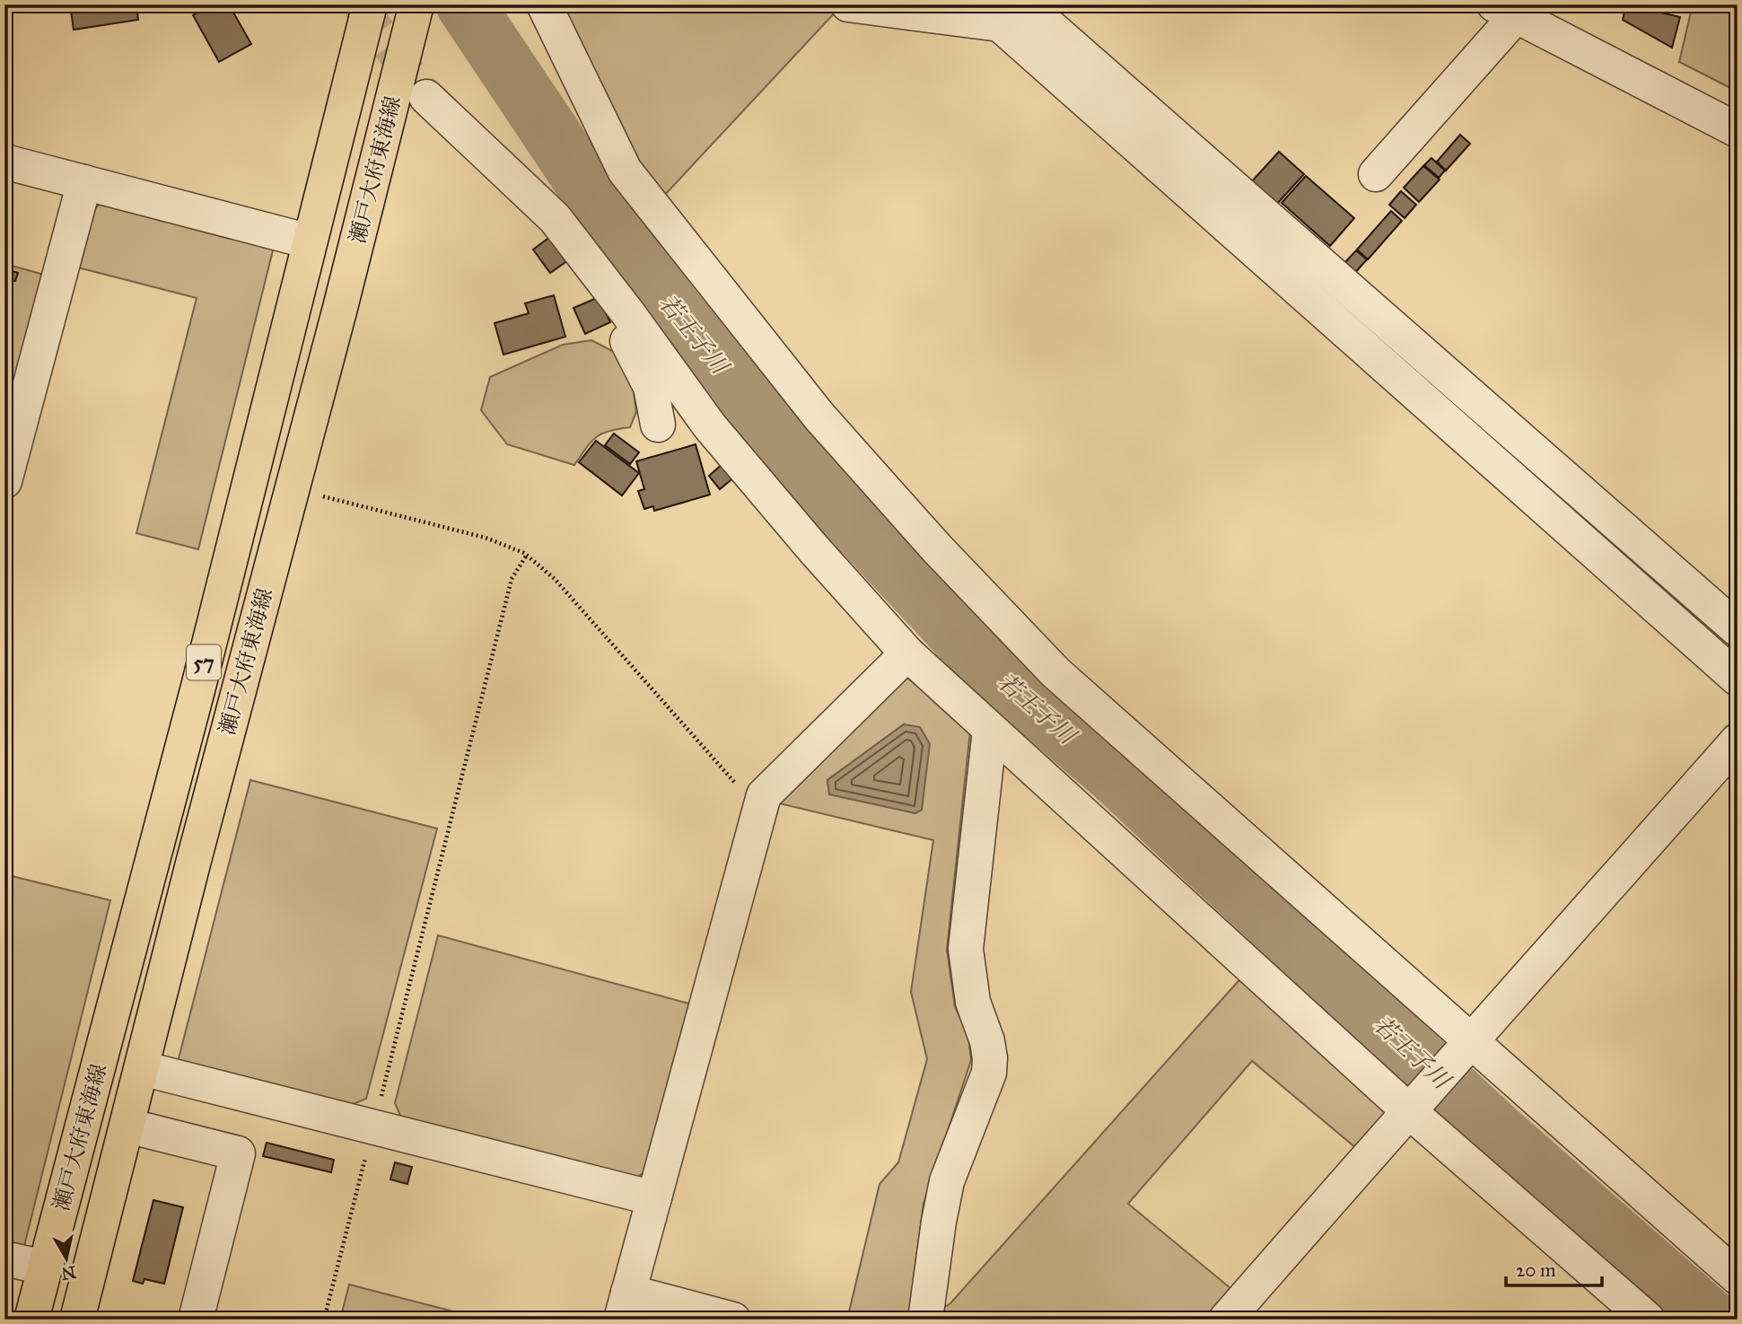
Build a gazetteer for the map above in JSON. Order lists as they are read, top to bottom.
{
  "streets": {
    "main road": ["瀬戸大府東海線", "57"]
  },
  "water": ["若王子川"],
  "scale_bar": "20 m",
  "north": "bottom"
}
